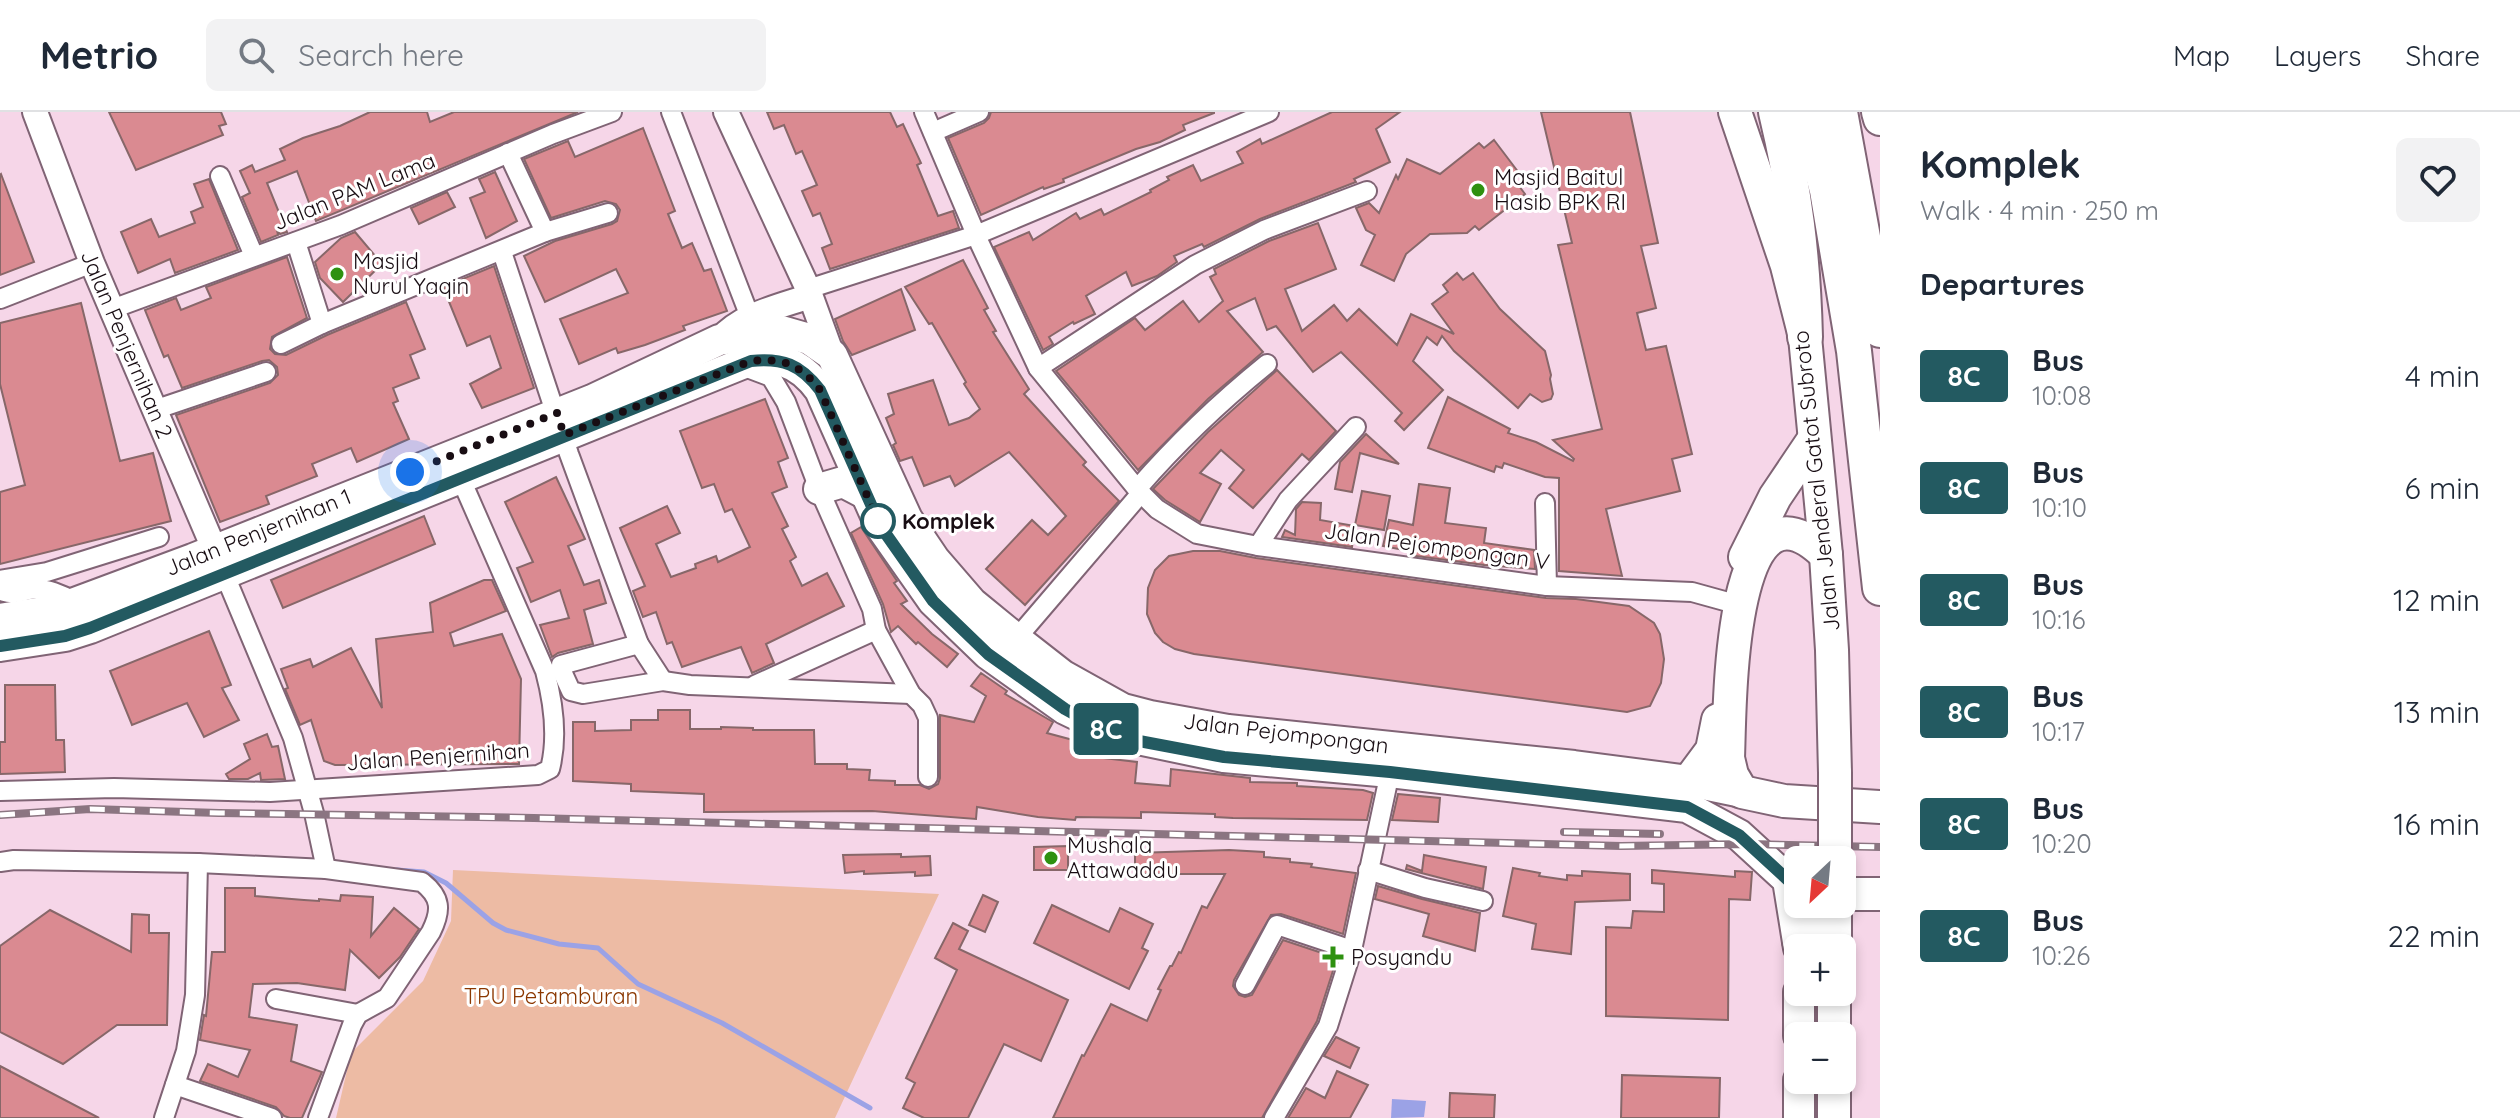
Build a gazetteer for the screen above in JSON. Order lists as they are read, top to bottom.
{
  "streets": {
    "highway": ["Jalan Jenderal Gatot Subroto"],
    "main road": ["Jalan Penjernihan 1", "Jalan Pejompongan"],
    "street": [
      "Jalan PAM Lama",
      "Jalan Penjernihan 2",
      "Jalan Pejompongan V",
      "Jalan Penjernihan"
    ]
  },
  "crossings": [
    ["Jalan PAM Lama", "Jalan Penjernihan 2"],
    ["Jalan Penjernihan 2", "Jalan Penjernihan 1"],
    ["Jalan Penjernihan 1", "Jalan Pejompongan"],
    ["Jalan Penjernihan 1", "Jalan Penjernihan"]
  ],
  "parks": ["TPU Petamburan"],
  "places": {
    "other": [
      "Masjid Baitul Hasib BPK RI",
      "Masjid Nurul Yaqin",
      "Komplek",
      "Mushala Attawaddu"
    ],
    "health": ["Posyandu"]
  },
  "lines": ["bus line 8C"],
  "north": "bottom left",
  "page": {
    "header": "Metrio",
    "search": "Search here",
    "nav": ["Map", "Layers", "Share"],
    "on_map": "8C",
    "heading": [
      ["Komplek", "Walk · 4 min · 250 m"],
      "Departures"
    ],
    "list": [
      {
        "mark": "8C",
        "name": "Bus",
        "note": "10:08",
        "value": "4 min"
      },
      {
        "mark": "8C",
        "name": "Bus",
        "note": "10:10",
        "value": "6 min"
      },
      {
        "mark": "8C",
        "name": "Bus",
        "note": "10:16",
        "value": "12 min"
      },
      {
        "mark": "8C",
        "name": "Bus",
        "note": "10:17",
        "value": "13 min"
      },
      {
        "mark": "8C",
        "name": "Bus",
        "note": "10:20",
        "value": "16 min"
      },
      {
        "mark": "8C",
        "name": "Bus",
        "note": "10:26",
        "value": "22 min"
      }
    ],
    "map_buttons": ["+", "−"]
  }
}
